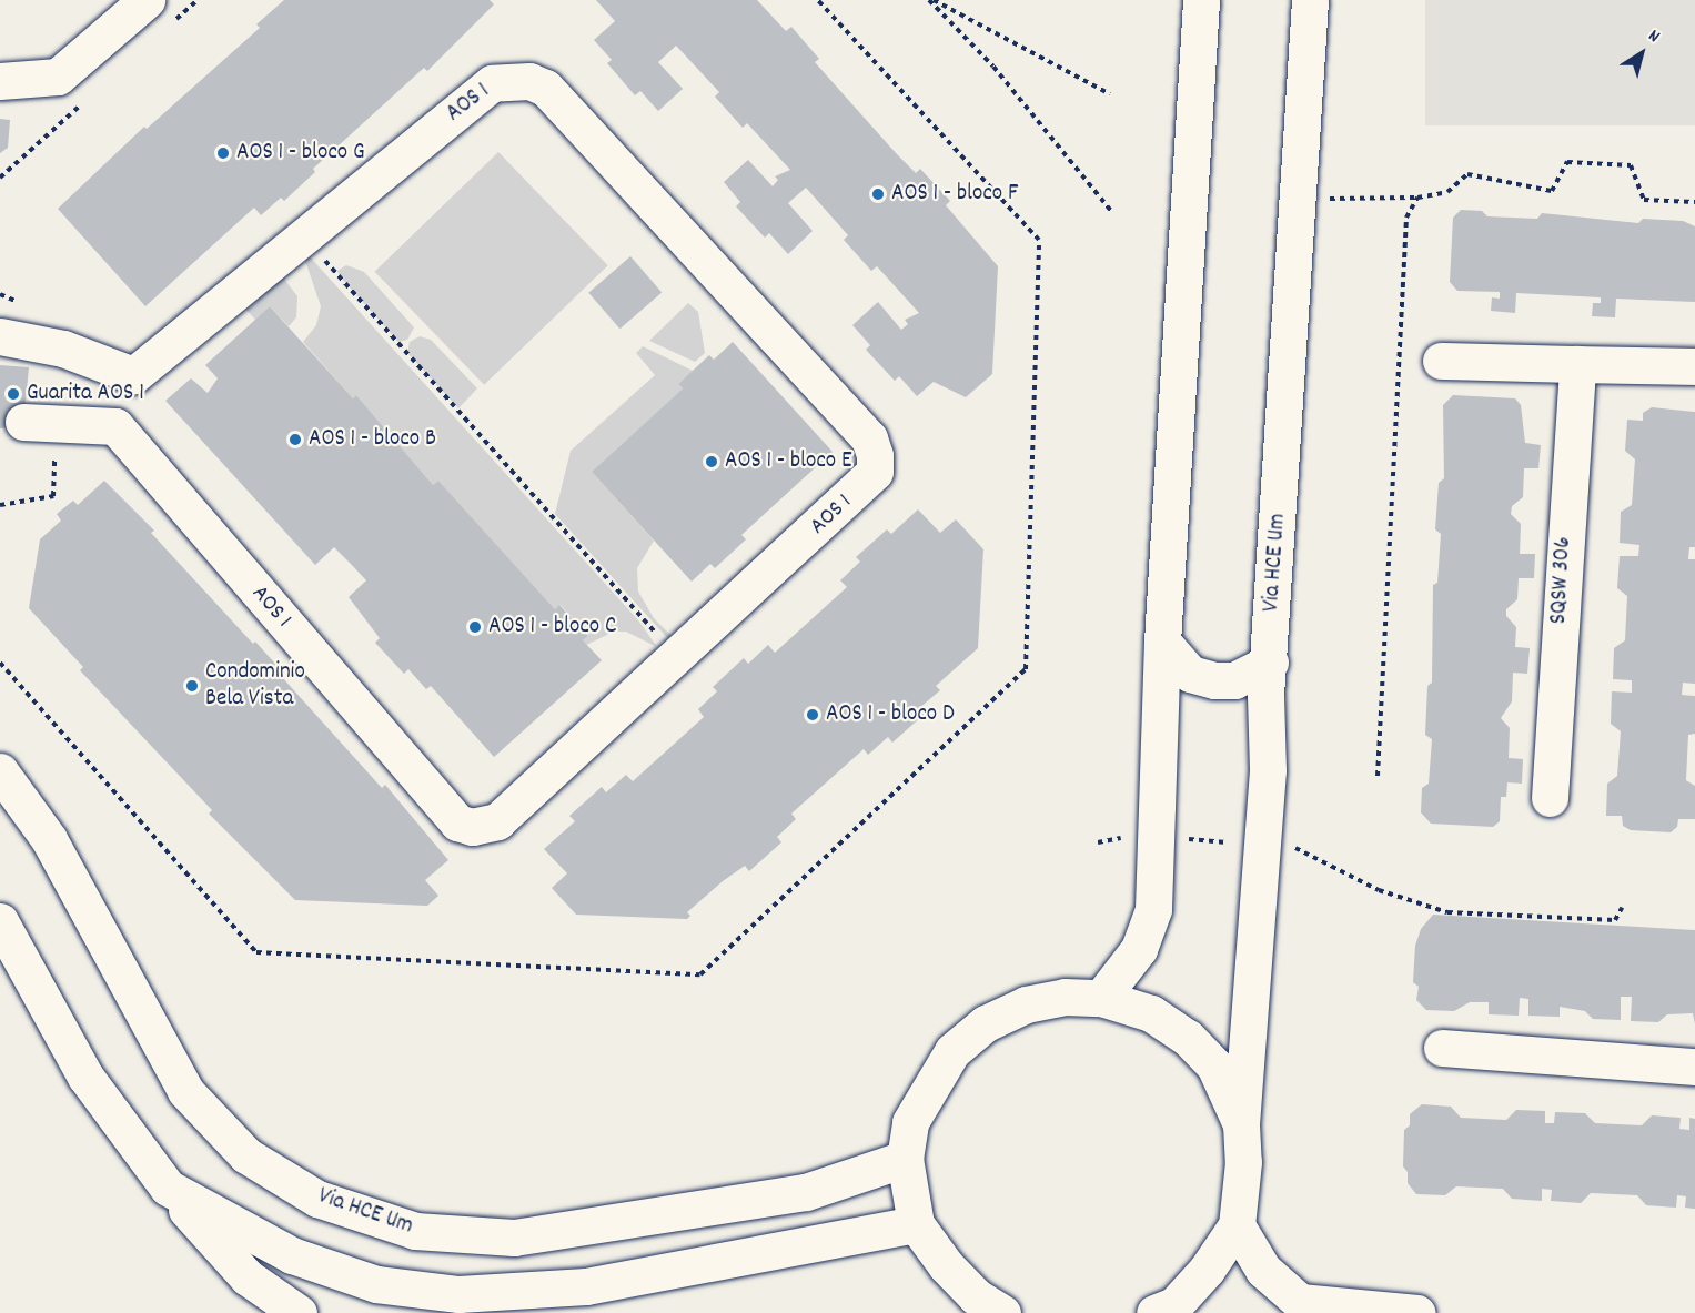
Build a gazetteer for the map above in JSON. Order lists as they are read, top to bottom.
{
  "streets": {
    "main road": ["AOS 1", "Via HCE Um", "SQSW 306"]
  },
  "places": [
    "AOS 1 - bloco G",
    "AOS 1 - bloco F",
    "Guarita AOS 1",
    "AOS 1 - bloco B",
    "AOS 1 - bloco E",
    "AOS 1 - bloco C",
    "Condominio Bela Vista",
    "AOS 1 - bloco D"
  ],
  "north": "top right"
}
